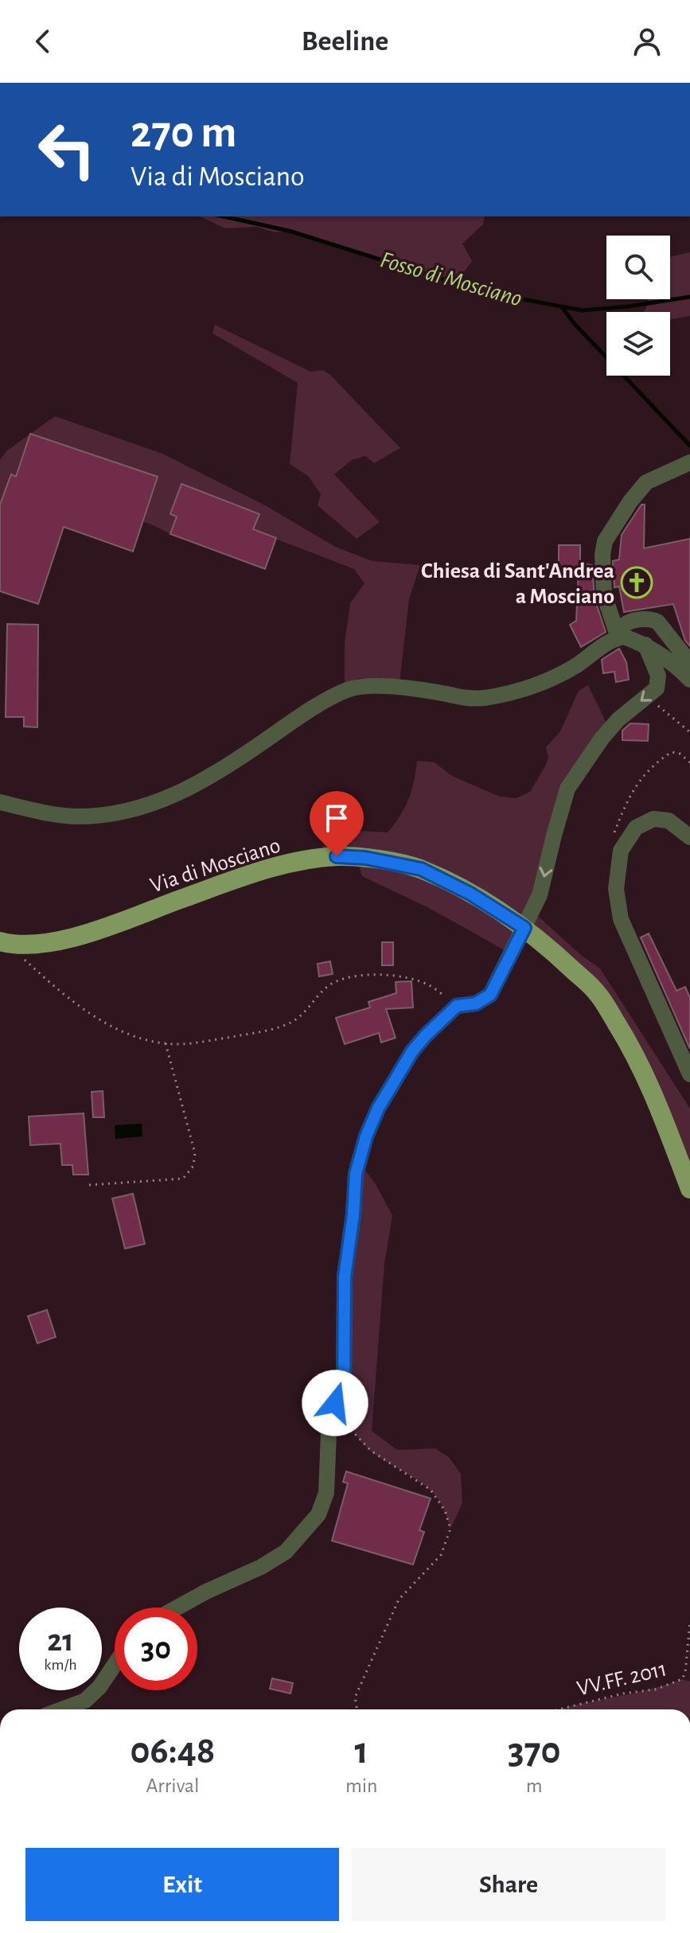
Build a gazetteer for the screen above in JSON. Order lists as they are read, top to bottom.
{
  "streets": {
    "main road": ["Via di Mosciano"],
    "path": ["VV.FF. 2011"]
  },
  "water": ["Fosso di Mosciano"],
  "places": {
    "church": ["Chiesa di Sant'Andrea a Mosciano"]
  },
  "page": {
    "header": "Beeline",
    "turn": ["270 m", "Via di Mosciano"],
    "speed": "21 km/h",
    "limit": "30",
    "eta": [
      "06:48",
      "Arrival",
      "1",
      "min",
      "370",
      "m"
    ],
    "buttons": ["Exit", "Share"]
  }
}
